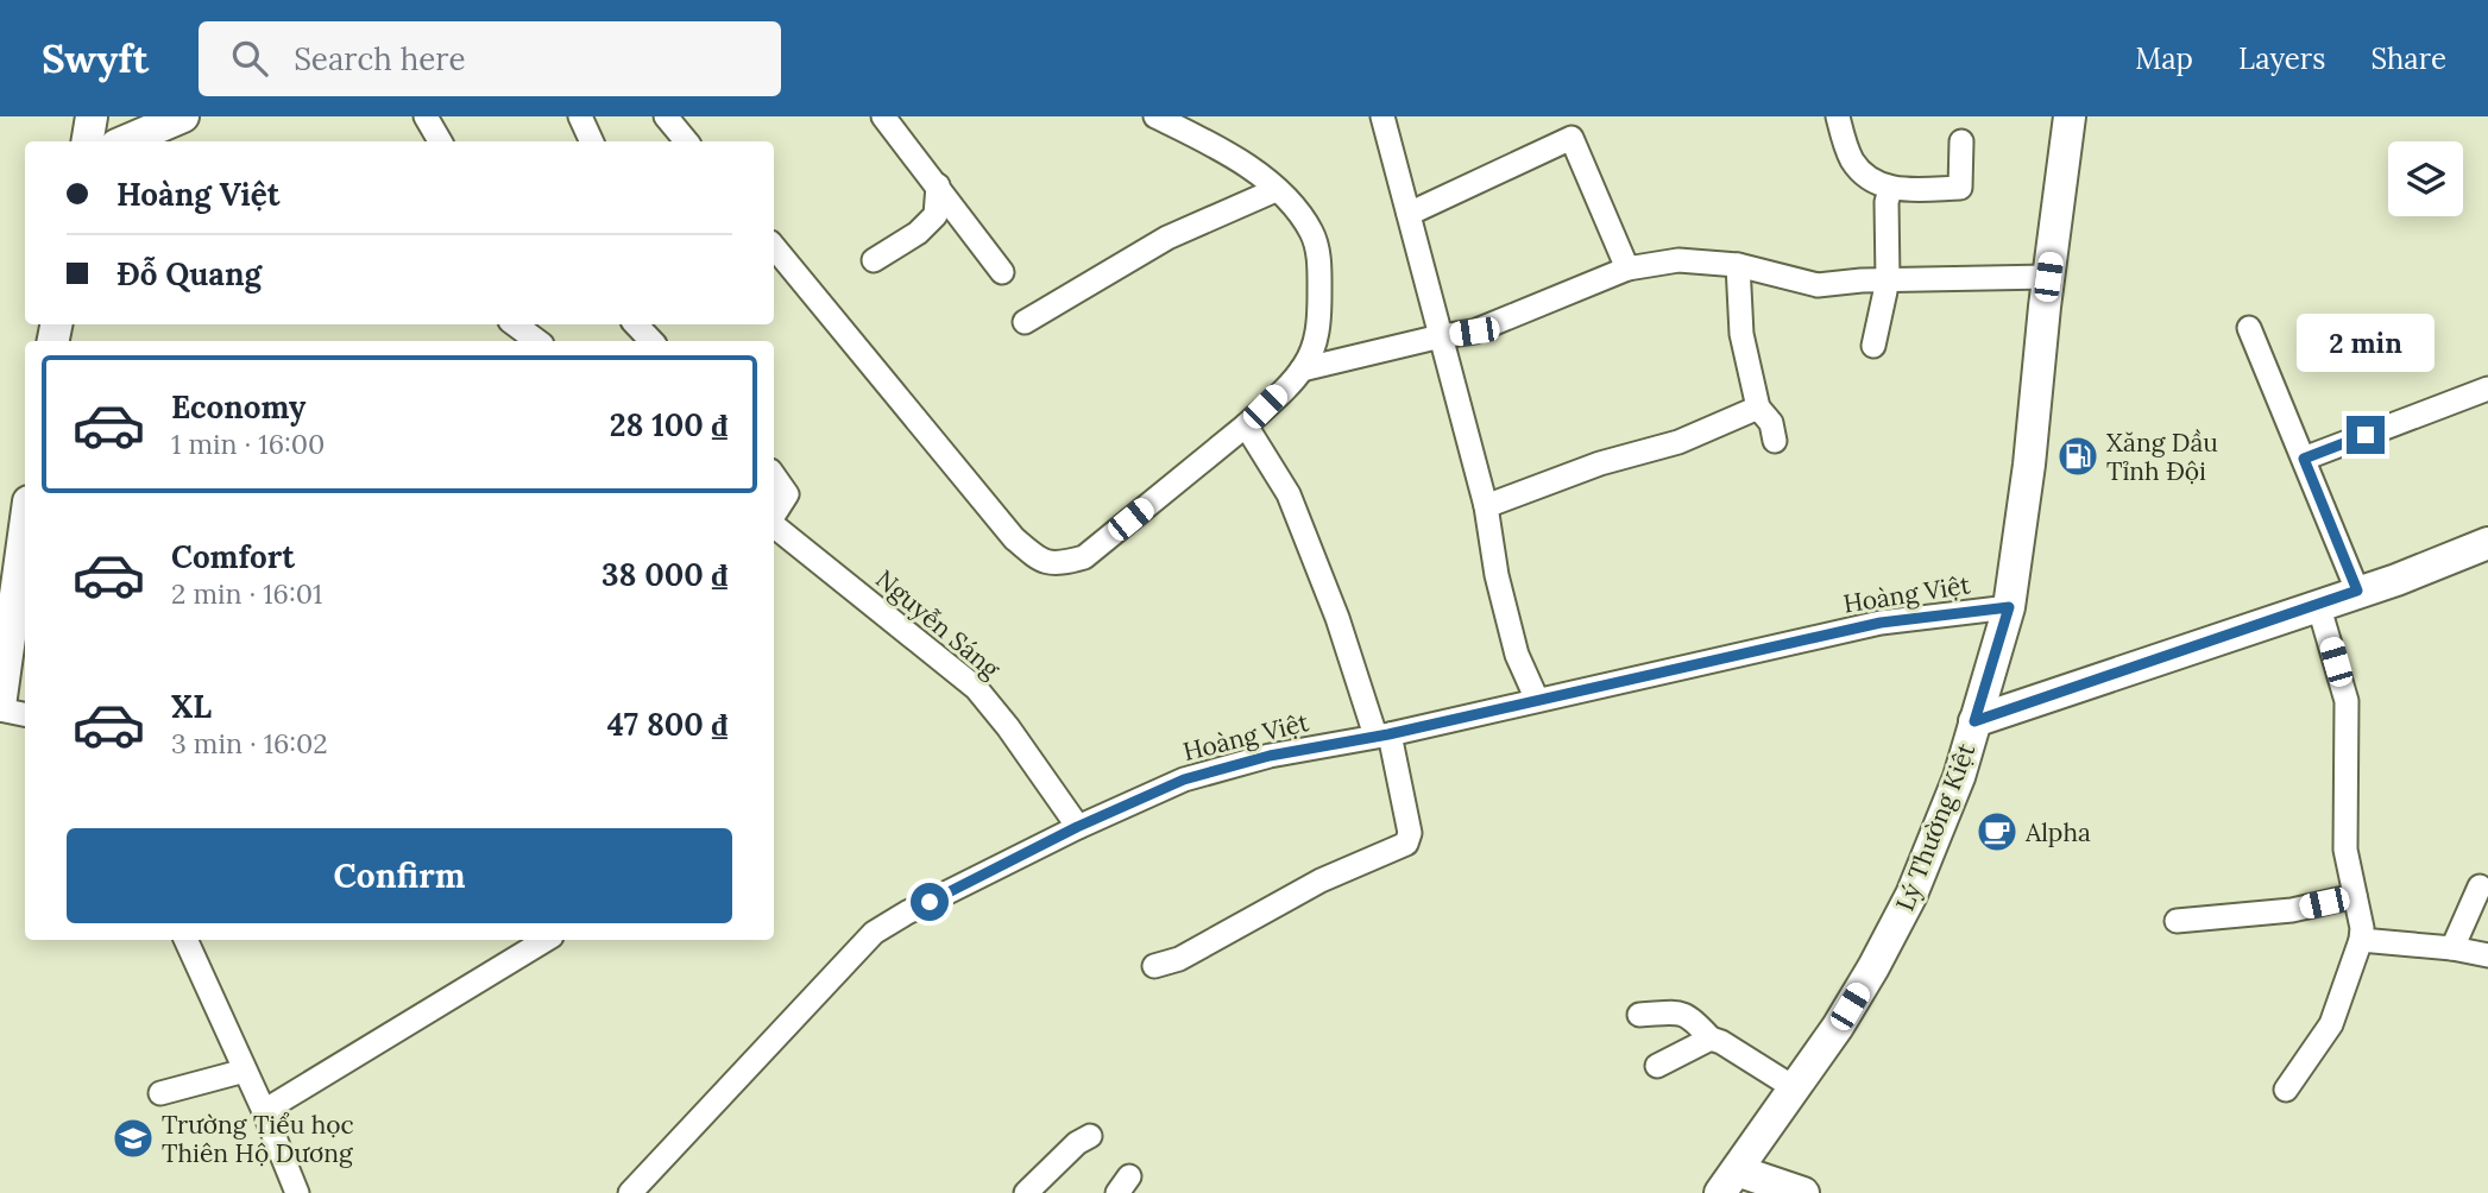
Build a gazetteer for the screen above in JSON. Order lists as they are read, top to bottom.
{
  "streets": {
    "street": ["Hoàng Việt", "Nguyễn Sáng", "Lý Thường Kiệt"]
  },
  "crossings": [
    ["Hoàng Việt", "Nguyễn Sáng"],
    ["Hoàng Việt", "Lý Thường Kiệt"]
  ],
  "places": {
    "fuel station": ["Xăng Dầu Tỉnh Đội"],
    "cafe": ["Alpha"],
    "school or university": ["Trường Tiểu học Thiên Hộ Dương"]
  },
  "page": {
    "header": "Swyft",
    "search": "Search here",
    "nav": ["Map", "Layers", "Share"],
    "banner": ["Hoàng Việt", "Đỗ Quang"],
    "bubble": "2 min",
    "list": [
      {
        "name": "Economy",
        "note": "1 min · 16:00",
        "value": "28 100 ₫"
      },
      {
        "name": "Comfort",
        "note": "2 min · 16:01",
        "value": "38 000 ₫"
      },
      {
        "name": "XL",
        "note": "3 min · 16:02",
        "value": "47 800 ₫"
      }
    ],
    "buttons": "Confirm"
  }
}
